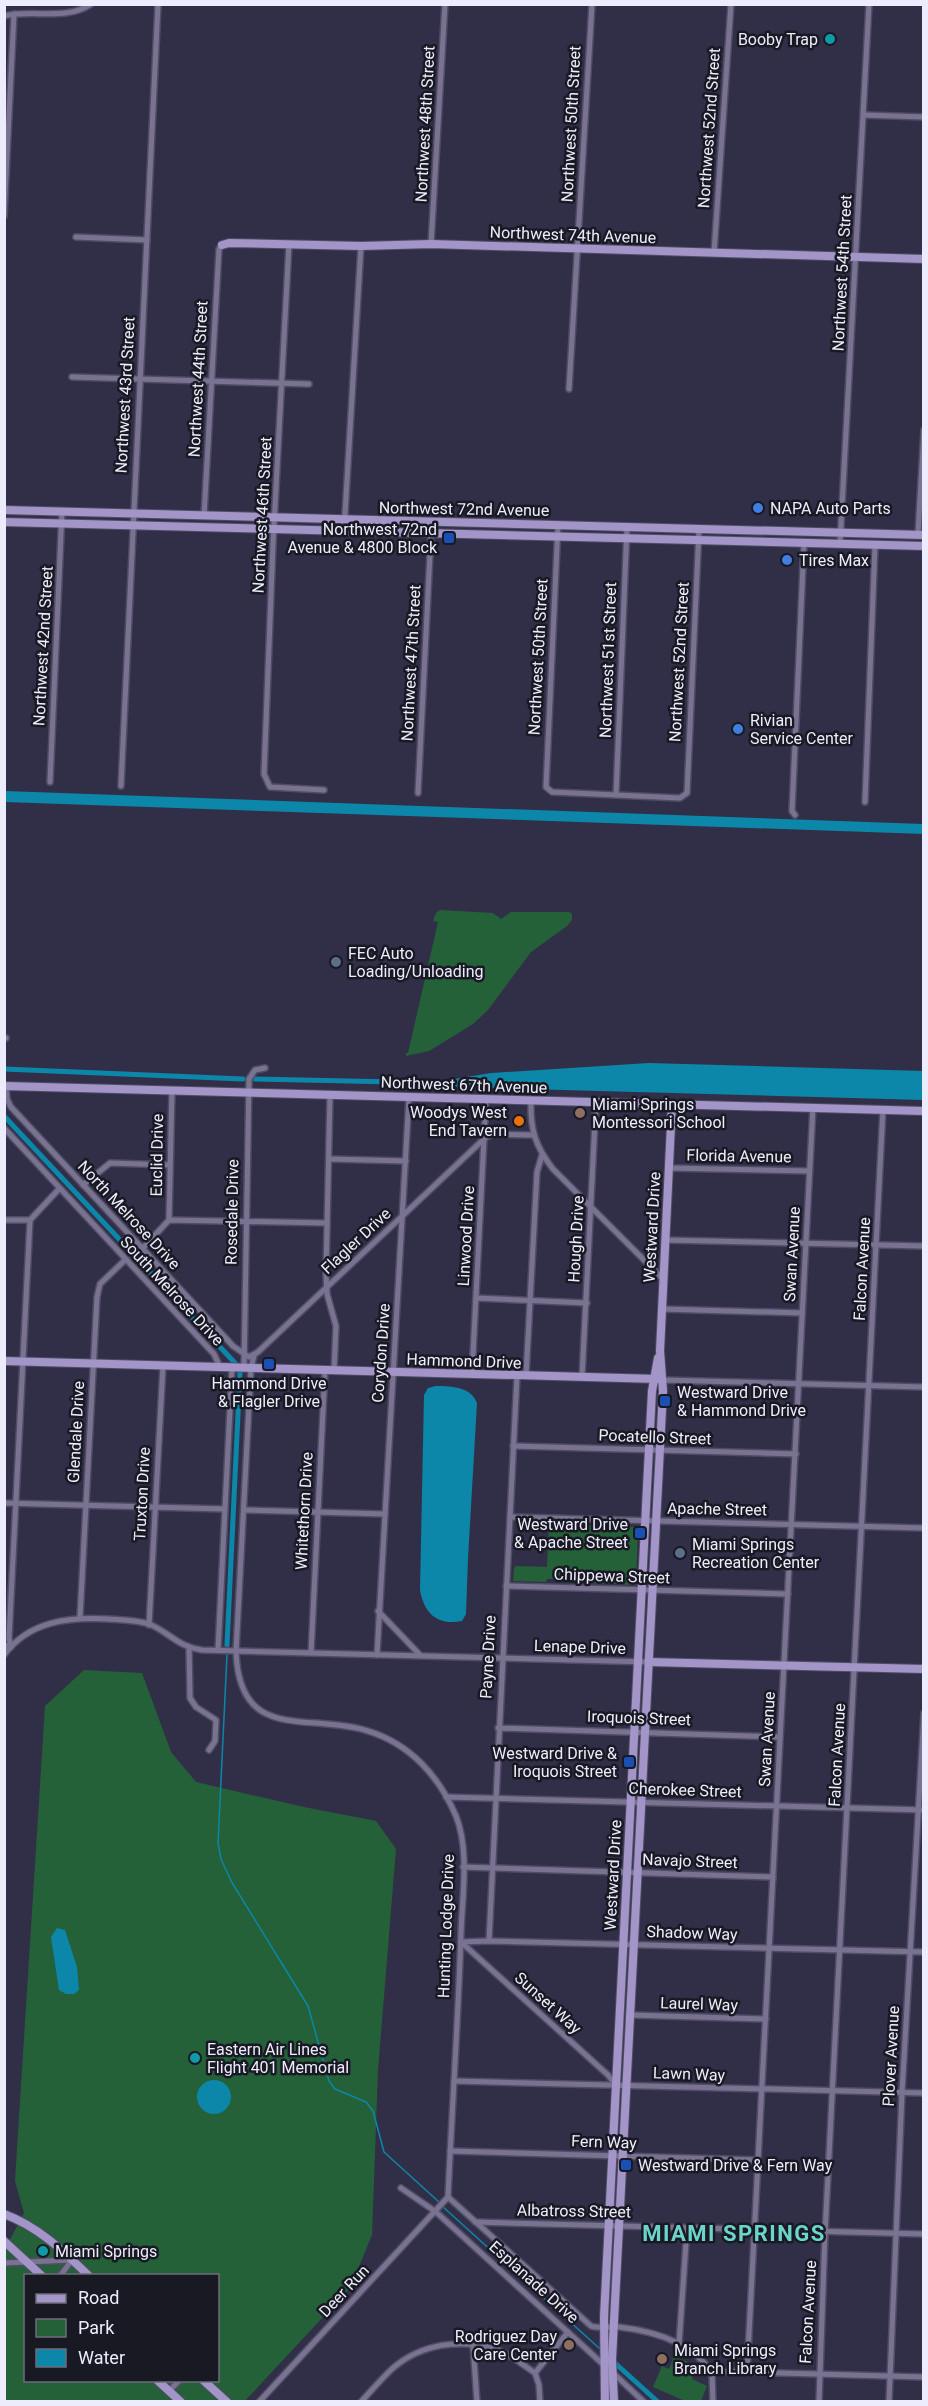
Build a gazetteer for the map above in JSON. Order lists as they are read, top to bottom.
{
  "streets": {
    "street": [
      "Northwest 48th Street",
      "Northwest 50th Street",
      "Northwest 52nd Street",
      "Northwest 74th Avenue",
      "Northwest 54th Street",
      "Northwest 44th Street",
      "Northwest 43rd Street",
      "Northwest 72nd Avenue",
      "Northwest 46th Street",
      "Northwest 42nd Street",
      "Northwest 51st Street",
      "Northwest 47th Street",
      "Northwest 67th Avenue",
      "Euclid Drive",
      "Florida Avenue",
      "Rosedale Drive",
      "North Melrose Drive",
      "Westward Drive",
      "Linwood Drive",
      "Hough Drive",
      "Flagler Drive",
      "Swan Avenue",
      "Falcon Avenue",
      "South Melrose Drive",
      "Corydon Drive",
      "Hammond Drive",
      "Glendale Drive",
      "Pocatello Street",
      "Truxton Drive",
      "Apache Street",
      "Whitethorn Drive",
      "Chippewa Street",
      "Lenape Drive",
      "Payne Drive",
      "Iroquois Street",
      "Cherokee Street",
      "Navajo Street",
      "Hunting Lodge Drive",
      "Shadow Way",
      "Sunset Way",
      "Laurel Way",
      "Plover Avenue",
      "Lawn Way",
      "Fern Way",
      "Albatross Street",
      "Esplanade Drive",
      "Deer Run"
    ]
  },
  "crossings": [
    ["Northwest 48th Street", "Northwest 74th Avenue"],
    ["Northwest 50th Street", "Northwest 52nd Street"],
    ["Northwest 50th Street", "Northwest 74th Avenue"],
    ["Northwest 50th Street", "Northwest 72nd Avenue"],
    ["Northwest 50th Street", "Northwest 51st Street"],
    ["Northwest 52nd Street", "Northwest 74th Avenue"],
    ["Northwest 52nd Street", "Northwest 72nd Avenue"],
    ["Northwest 52nd Street", "Northwest 51st Street"],
    ["Northwest 74th Avenue", "Northwest 54th Street"],
    ["Northwest 74th Avenue", "Northwest 44th Street"],
    ["Northwest 74th Avenue", "Northwest 46th Street"],
    ["Northwest 54th Street", "Northwest 72nd Avenue"],
    ["Northwest 44th Street", "Northwest 72nd Avenue"],
    ["Northwest 43rd Street", "Northwest 72nd Avenue"],
    ["Northwest 72nd Avenue", "Northwest 46th Street"],
    ["Northwest 72nd Avenue", "Northwest 42nd Street"],
    ["Northwest 72nd Avenue", "Northwest 51st Street"],
    ["Northwest 72nd Avenue", "Northwest 47th Street"],
    ["Northwest 67th Avenue", "Euclid Drive"],
    ["Northwest 67th Avenue", "Rosedale Drive"],
    ["Northwest 67th Avenue", "North Melrose Drive"],
    ["Northwest 67th Avenue", "Westward Drive"],
    ["Northwest 67th Avenue", "Linwood Drive"],
    ["Northwest 67th Avenue", "Hough Drive"],
    ["Northwest 67th Avenue", "Swan Avenue"],
    ["Northwest 67th Avenue", "Falcon Avenue"],
    ["Northwest 67th Avenue", "Corydon Drive"],
    ["Florida Avenue", "Westward Drive"],
    ["Florida Avenue", "Swan Avenue"],
    ["Rosedale Drive", "North Melrose Drive"],
    ["Rosedale Drive", "Hammond Drive"],
    ["Westward Drive", "Hammond Drive"],
    ["Westward Drive", "Pocatello Street"],
    ["Westward Drive", "Apache Street"],
    ["Westward Drive", "Chippewa Street"],
    ["Westward Drive", "Lenape Drive"],
    ["Westward Drive", "Iroquois Street"],
    ["Westward Drive", "Cherokee Street"],
    ["Westward Drive", "Navajo Street"],
    ["Westward Drive", "Shadow Way"],
    ["Westward Drive", "Sunset Way"],
    ["Westward Drive", "Laurel Way"],
    ["Westward Drive", "Lawn Way"],
    ["Westward Drive", "Fern Way"],
    ["Westward Drive", "Albatross Street"],
    ["Westward Drive", "Esplanade Drive"],
    ["Linwood Drive", "Flagler Drive"],
    ["Linwood Drive", "Hammond Drive"],
    ["Hough Drive", "Hammond Drive"],
    ["Flagler Drive", "Corydon Drive"],
    ["Swan Avenue", "Hammond Drive"],
    ["Swan Avenue", "Pocatello Street"],
    ["Swan Avenue", "Apache Street"],
    ["Swan Avenue", "Chippewa Street"],
    ["Swan Avenue", "Lenape Drive"],
    ["Swan Avenue", "Iroquois Street"],
    ["Swan Avenue", "Cherokee Street"],
    ["Swan Avenue", "Navajo Street"],
    ["Swan Avenue", "Shadow Way"],
    ["Swan Avenue", "Laurel Way"],
    ["Swan Avenue", "Lawn Way"],
    ["Swan Avenue", "Fern Way"],
    ["Swan Avenue", "Albatross Street"],
    ["Falcon Avenue", "Hammond Drive"],
    ["Falcon Avenue", "Apache Street"],
    ["Falcon Avenue", "Lenape Drive"],
    ["Falcon Avenue", "Cherokee Street"],
    ["Falcon Avenue", "Shadow Way"],
    ["Falcon Avenue", "Lawn Way"],
    ["Falcon Avenue", "Albatross Street"],
    ["South Melrose Drive", "Hammond Drive"],
    ["South Melrose Drive", "Glendale Drive"],
    ["Corydon Drive", "Hammond Drive"],
    ["Corydon Drive", "Lenape Drive"],
    ["Hammond Drive", "Glendale Drive"],
    ["Hammond Drive", "Truxton Drive"],
    ["Hammond Drive", "Whitethorn Drive"],
    ["Hammond Drive", "Payne Drive"],
    ["Pocatello Street", "Payne Drive"],
    ["Apache Street", "Payne Drive"],
    ["Whitethorn Drive", "Lenape Drive"],
    ["Chippewa Street", "Payne Drive"],
    ["Lenape Drive", "Payne Drive"],
    ["Lenape Drive", "Hunting Lodge Drive"],
    ["Payne Drive", "Iroquois Street"],
    ["Payne Drive", "Cherokee Street"],
    ["Payne Drive", "Navajo Street"],
    ["Payne Drive", "Shadow Way"],
    ["Cherokee Street", "Hunting Lodge Drive"],
    ["Cherokee Street", "Plover Avenue"],
    ["Navajo Street", "Hunting Lodge Drive"],
    ["Hunting Lodge Drive", "Shadow Way"],
    ["Hunting Lodge Drive", "Sunset Way"],
    ["Hunting Lodge Drive", "Lawn Way"],
    ["Hunting Lodge Drive", "Fern Way"],
    ["Hunting Lodge Drive", "Deer Run"],
    ["Shadow Way", "Sunset Way"],
    ["Shadow Way", "Plover Avenue"],
    ["Sunset Way", "Lawn Way"],
    ["Plover Avenue", "Lawn Way"],
    ["Plover Avenue", "Albatross Street"],
    ["Esplanade Drive", "Deer Run"]
  ],
  "districts": ["MIAMI SPRINGS"],
  "places": {
    "other": [
      "Booby Trap",
      "NAPA Auto Parts",
      "Tires Max",
      "Rivian Service Center",
      "FEC Auto Loading/Unloading",
      "Miami Springs Montessori School",
      "Woodys West End Tavern",
      "Miami Springs Recreation Center",
      "Eastern Air Lines Flight 401 Memorial",
      "Miami Springs",
      "Rodriguez Day Care Center",
      "Miami Springs Branch Library"
    ],
    "transit": [
      "Northwest 72nd Avenue & 4800 Block",
      "Hammond Drive & Flagler Drive",
      "Westward Drive & Hammond Drive",
      "Westward Drive & Apache Street",
      "Westward Drive & Iroquois Street",
      "Westward Drive & Fern Way"
    ]
  },
  "legend": ["Road", "Park", "Water"]
}
